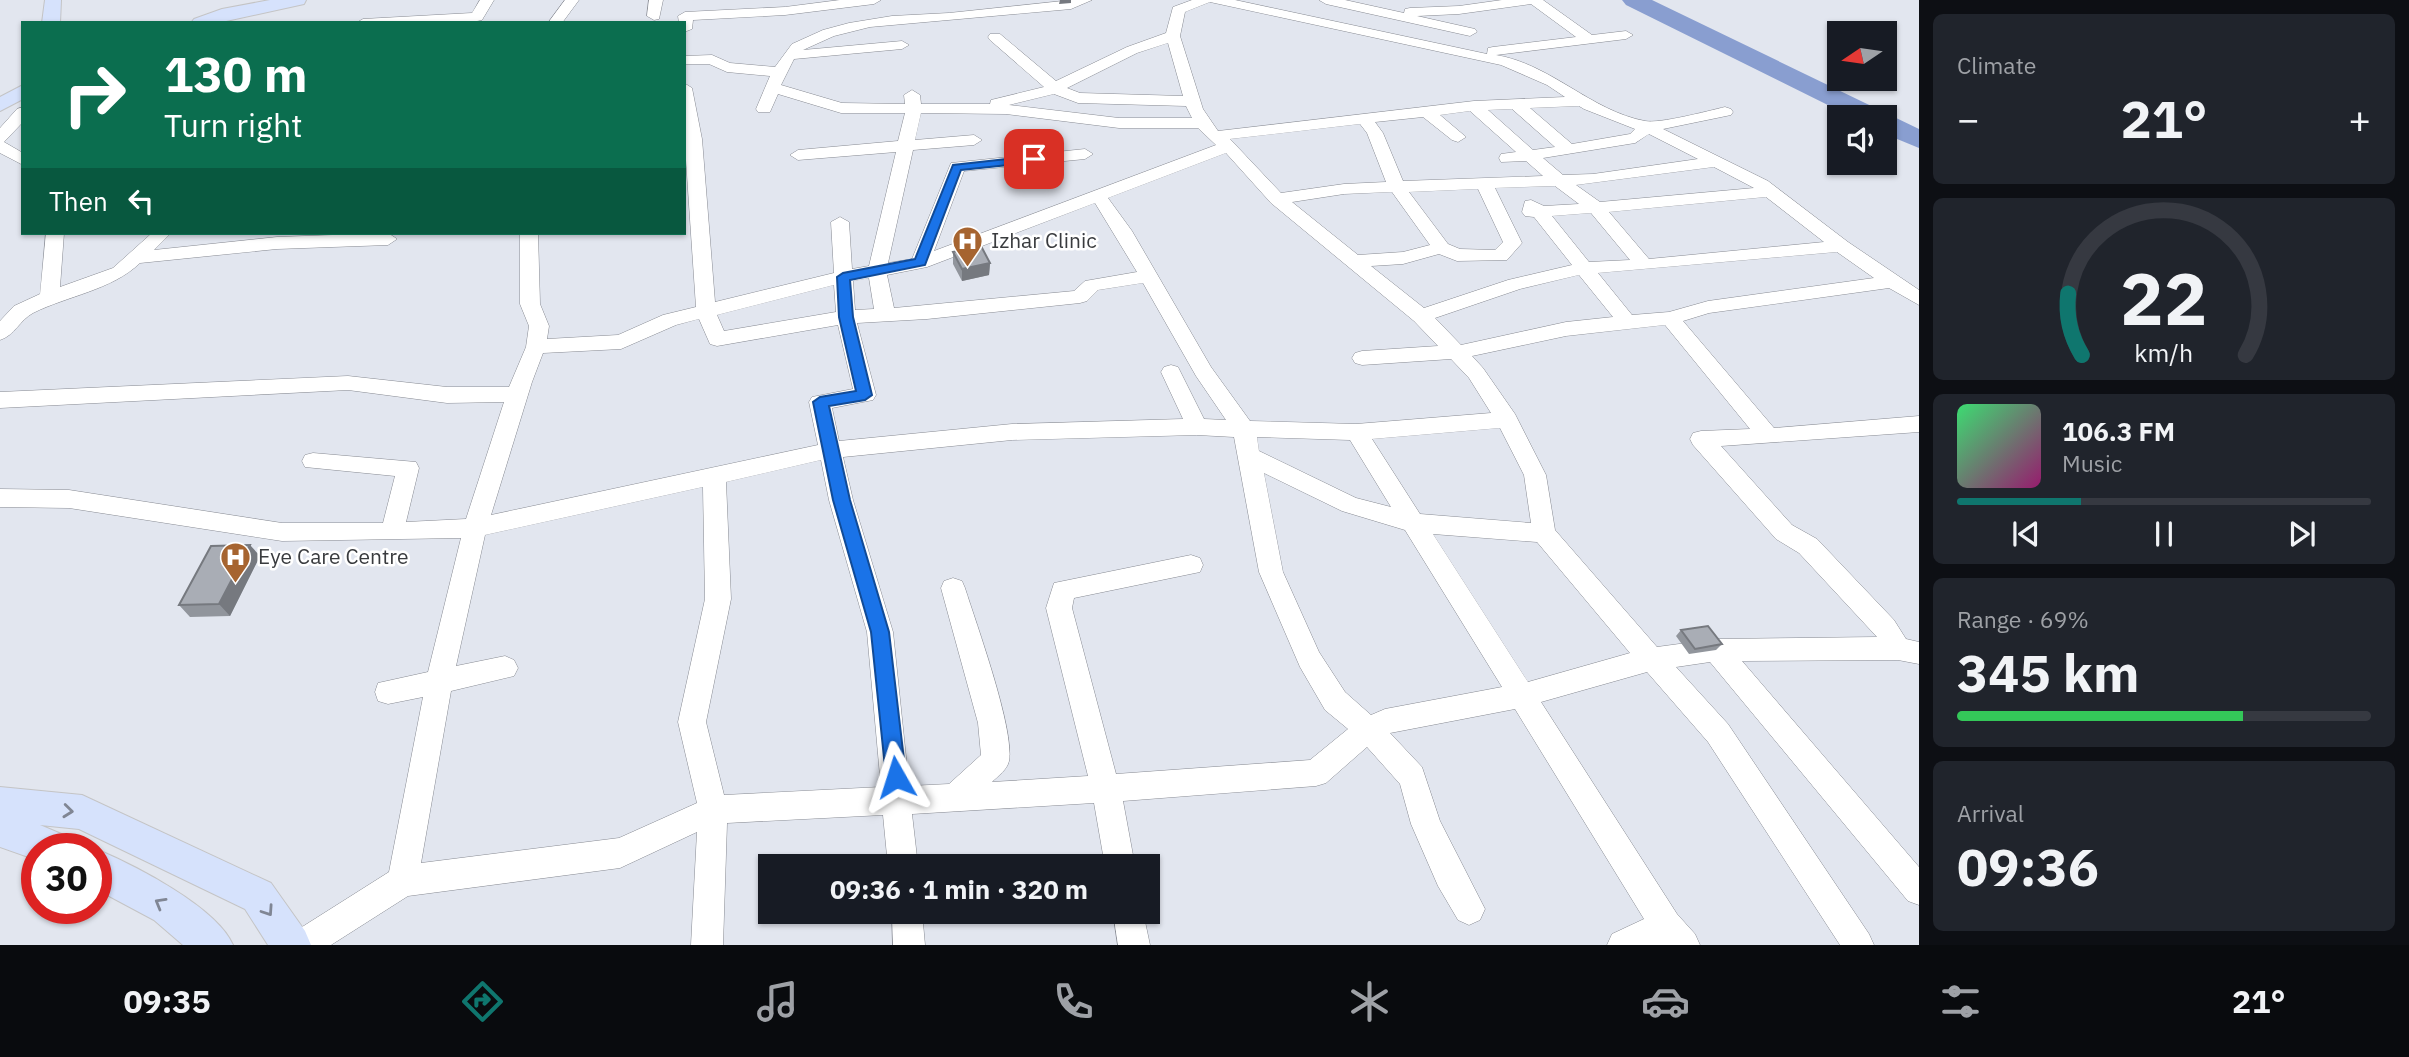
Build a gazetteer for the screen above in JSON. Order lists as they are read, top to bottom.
{
  "places": {
    "hospital": ["Izhar Clinic", "Eye Care Centre"]
  },
  "north": "left",
  "page": {
    "tile": [
      "Climate",
      ["Range · 69%", "345 km"],
      ["Arrival", "09:36"]
    ],
    "turn": ["130 m", "Turn right"],
    "heat": ["−", "21°", "+"],
    "then": "Then",
    "song": ["106.3 FM", "Music"],
    "limit": "30",
    "trip": "09:36 · 1 min · 320 m",
    "tabs": ["09:35", "21°"],
    "gauge": ["22", "km/h"]
  }
}
